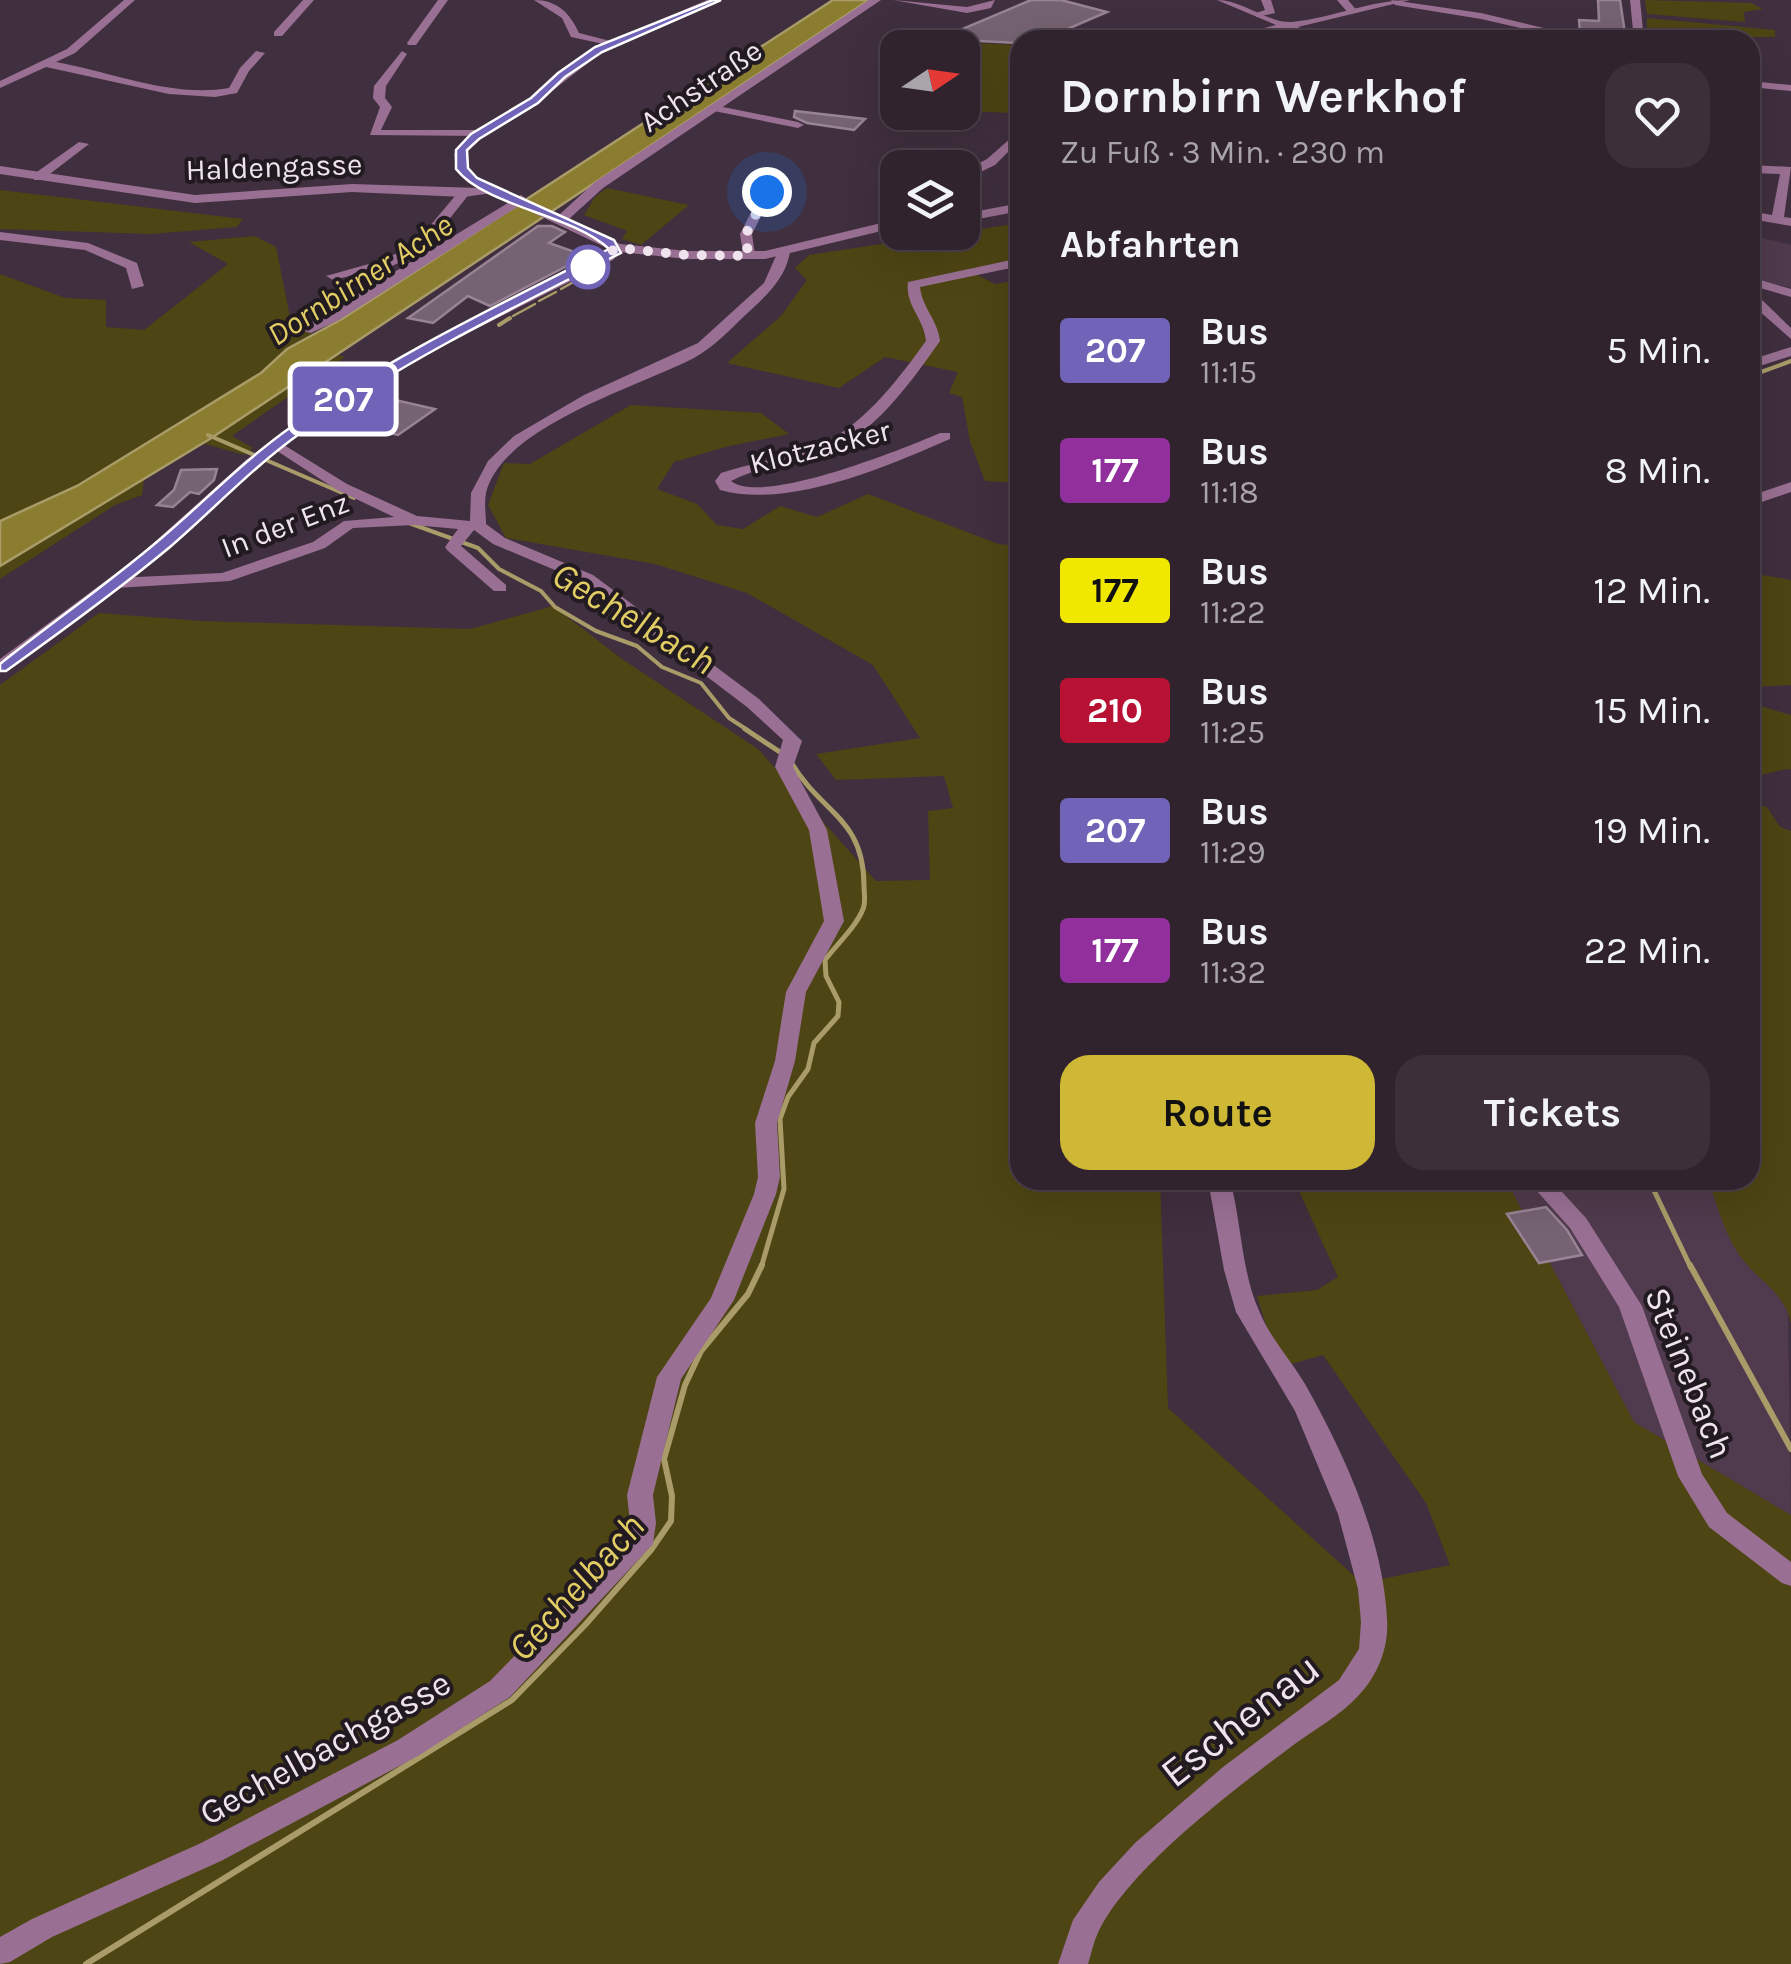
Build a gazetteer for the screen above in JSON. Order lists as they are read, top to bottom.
{
  "streets": {
    "street": [
      "Achstraße",
      "Haldengasse",
      "Klotzacker",
      "In der Enz",
      "Steinebach",
      "Eschenau",
      "Gechelbachgasse"
    ]
  },
  "crossings": [
    ["In der Enz", "Gechelbachgasse"]
  ],
  "water": ["Dornbirner Ache", "Gechelbach"],
  "lines": ["bus line 207"],
  "north": "right",
  "page": {
    "on_map": "207",
    "heading": [
      ["Dornbirn Werkhof", "Zu Fuß · 3 Min. · 230 m"],
      "Abfahrten"
    ],
    "list": [
      {
        "mark": "207",
        "name": "Bus",
        "note": "11:15",
        "value": "5 Min."
      },
      {
        "mark": "177",
        "name": "Bus",
        "note": "11:18",
        "value": "8 Min."
      },
      {
        "mark": "177",
        "name": "Bus",
        "note": "11:22",
        "value": "12 Min."
      },
      {
        "mark": "210",
        "name": "Bus",
        "note": "11:25",
        "value": "15 Min."
      },
      {
        "mark": "207",
        "name": "Bus",
        "note": "11:29",
        "value": "19 Min."
      },
      {
        "mark": "177",
        "name": "Bus",
        "note": "11:32",
        "value": "22 Min."
      }
    ],
    "buttons": ["Route", "Tickets"]
  }
}
